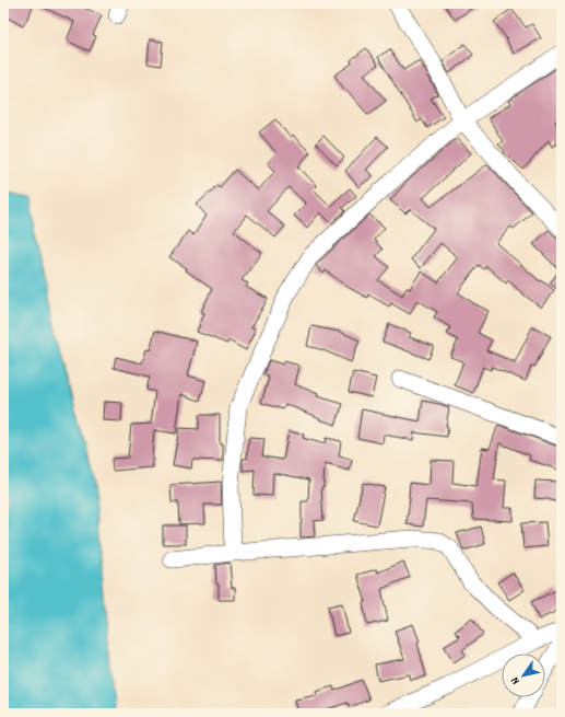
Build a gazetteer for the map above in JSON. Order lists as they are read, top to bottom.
{
  "north": "bottom left"
}
